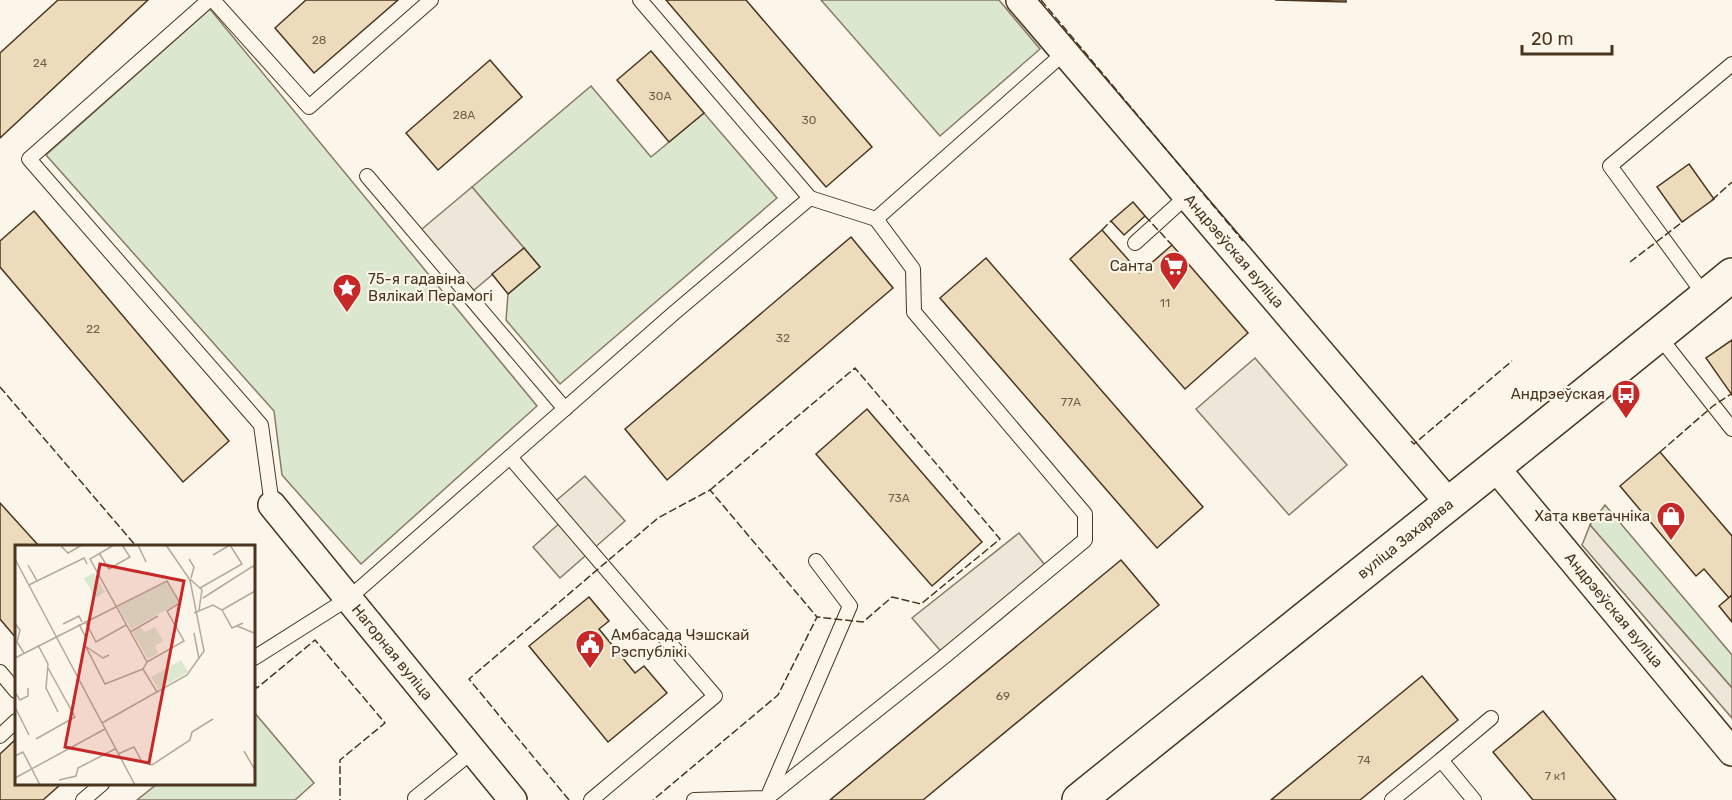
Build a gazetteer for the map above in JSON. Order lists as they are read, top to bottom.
{
  "streets": {
    "main road": ["вуліца Захарава"],
    "street": ["Андрэеўская вуліца", "Нагорная вуліца"]
  },
  "crossings": [
    ["Андрэеўская вуліца", "вуліца Захарава"]
  ],
  "places": {
    "supermarket": ["Санта"],
    "place": ["75-я гадавіна Вялікай Перамогі"],
    "bus stop": ["Андрэеўская"],
    "shop": ["Хата кветачніка"],
    "public building": ["Амбасада Чэшскай Рэспублікі"]
  },
  "house_numbers": [
    "28",
    "24",
    "30А",
    "28А",
    "30",
    "11",
    "22",
    "32",
    "77А",
    "73А",
    "69",
    "74",
    "7 к1"
  ],
  "scale_bar": "20 m"
}
